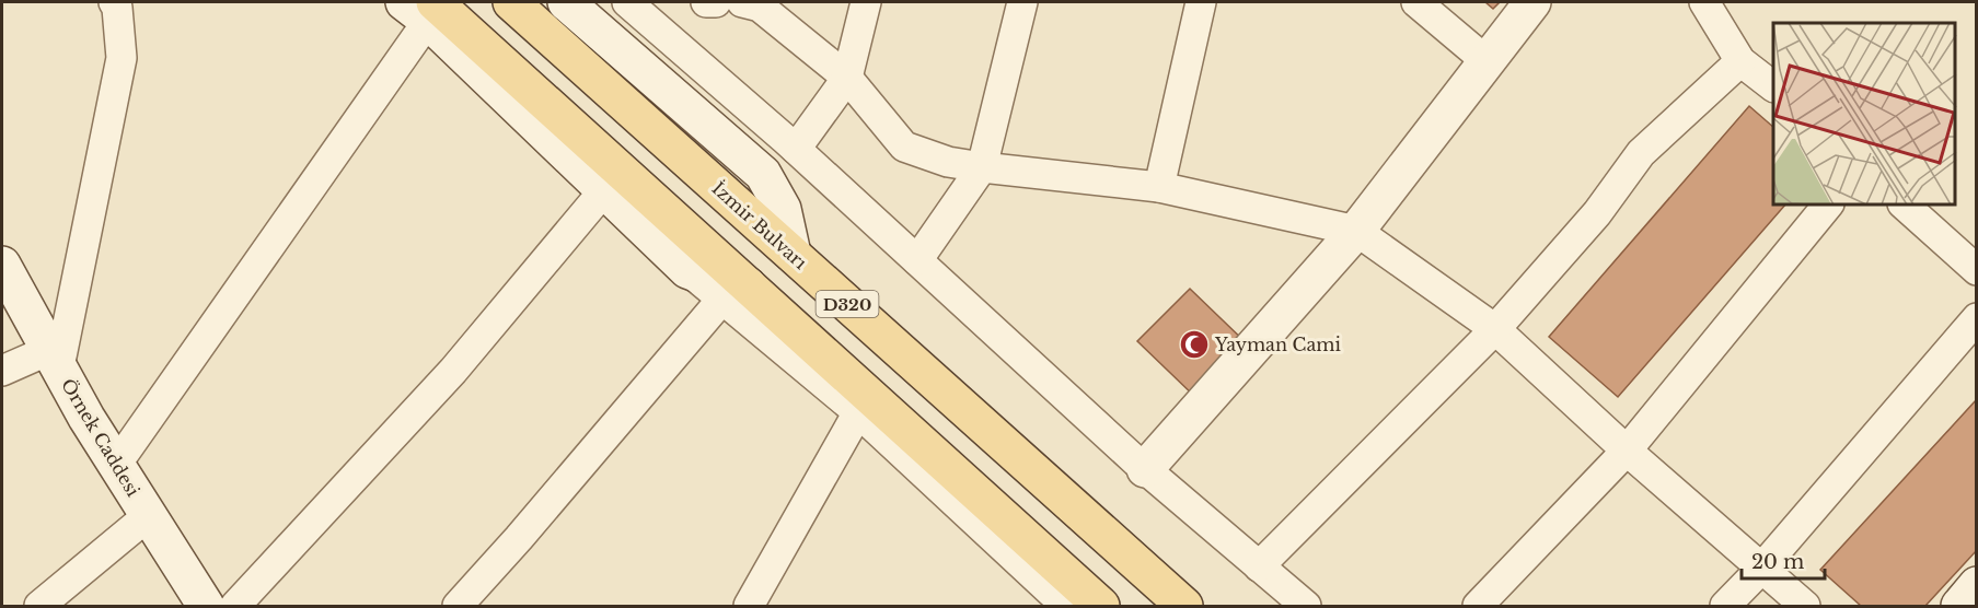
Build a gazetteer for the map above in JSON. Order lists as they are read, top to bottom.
{
  "streets": {
    "main road": ["İzmir Bulvarı", "D320", "Örnek Caddesi"]
  },
  "places": {
    "mosque": ["Yayman Cami"]
  },
  "scale_bar": "20 m"
}
